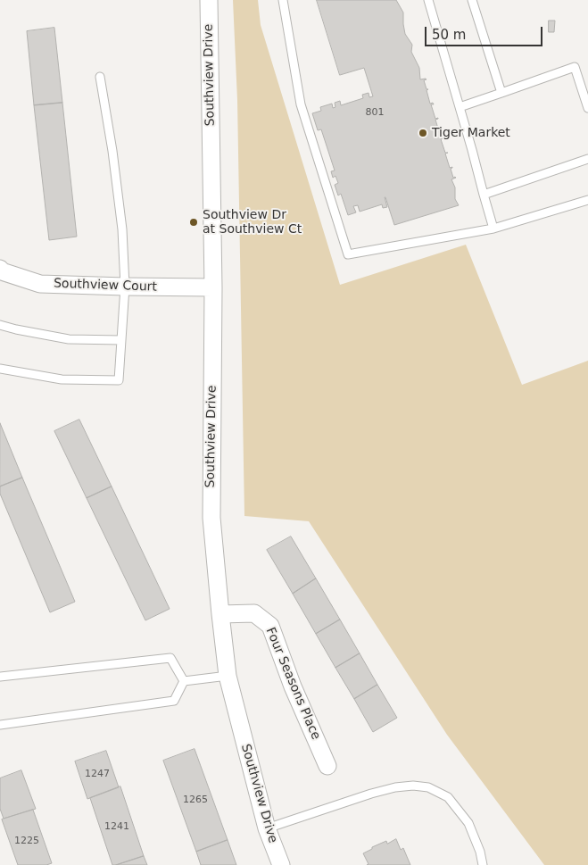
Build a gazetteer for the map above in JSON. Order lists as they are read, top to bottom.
{
  "streets": {
    "street": ["Southview Drive", "Southview Court", "Four Seasons Place"]
  },
  "crossings": [
    ["Southview Drive", "Southview Court"],
    ["Southview Drive", "Four Seasons Place"]
  ],
  "places": ["Tiger Market", "Southview Dr at Southview Ct"],
  "house_numbers": [
    "801",
    "1247",
    "1265",
    "1241",
    "1225"
  ],
  "scale_bar": "50 m"
}
